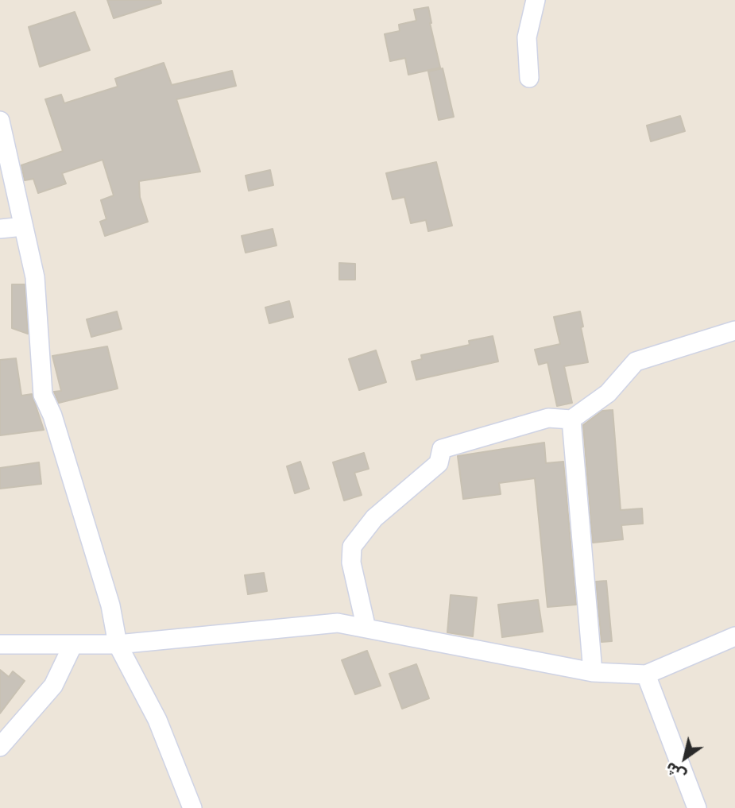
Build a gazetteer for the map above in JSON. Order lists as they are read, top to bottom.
{
  "north": "bottom left"
}
